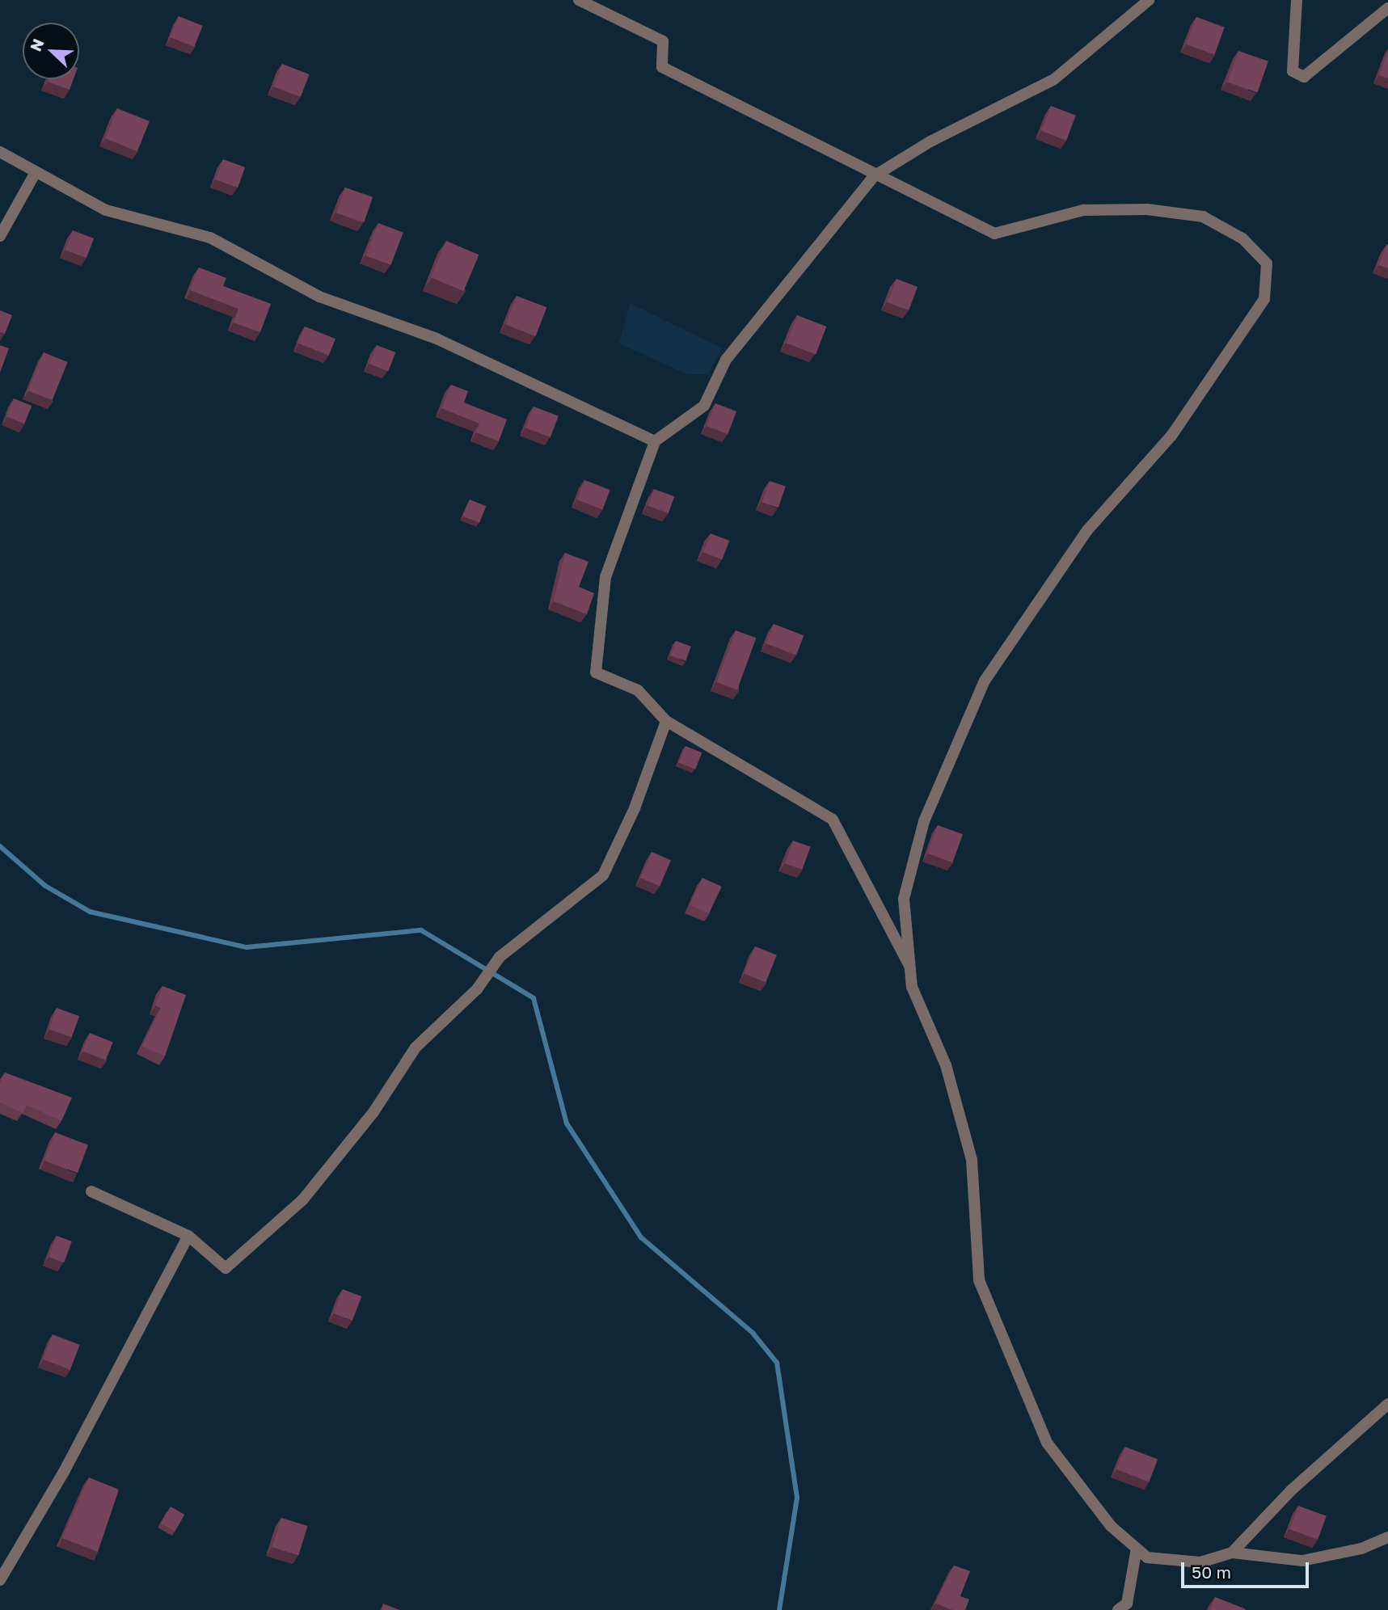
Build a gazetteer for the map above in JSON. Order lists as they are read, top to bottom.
{
  "scale_bar": "50 m",
  "north": "top left"
}
